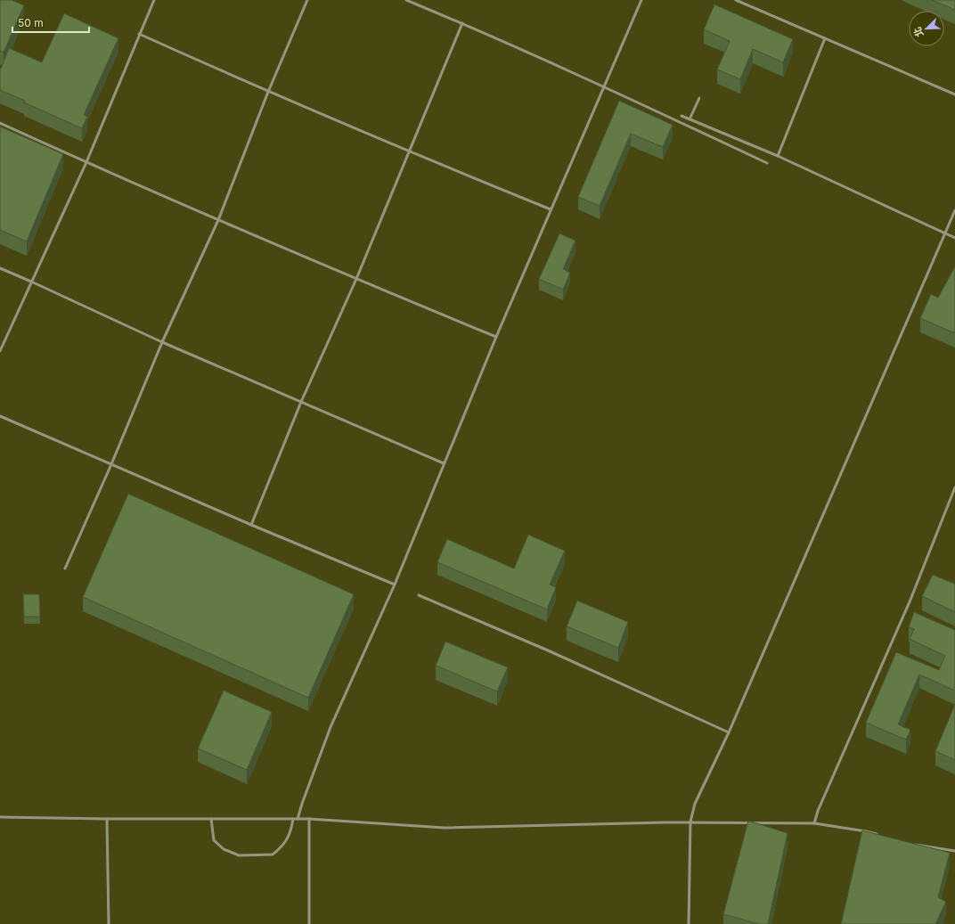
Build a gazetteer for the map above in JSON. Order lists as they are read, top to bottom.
{
  "scale_bar": "50 m",
  "north": "bottom left"
}
